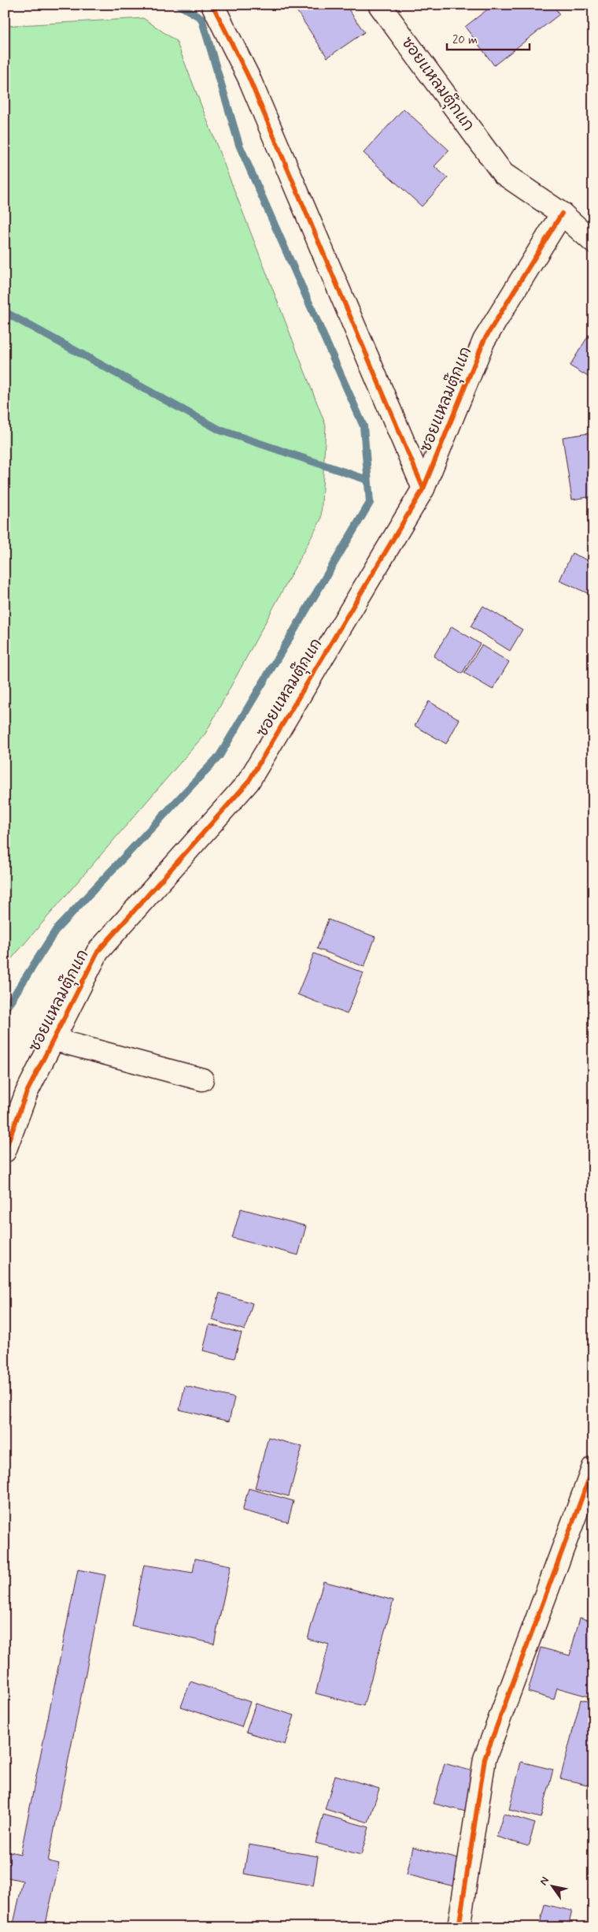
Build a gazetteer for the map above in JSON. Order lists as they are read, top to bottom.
{
  "streets": {
    "street": ["ซอยแหลมตุ๊กแก"]
  },
  "scale_bar": "20 m",
  "north": "top left"
}
